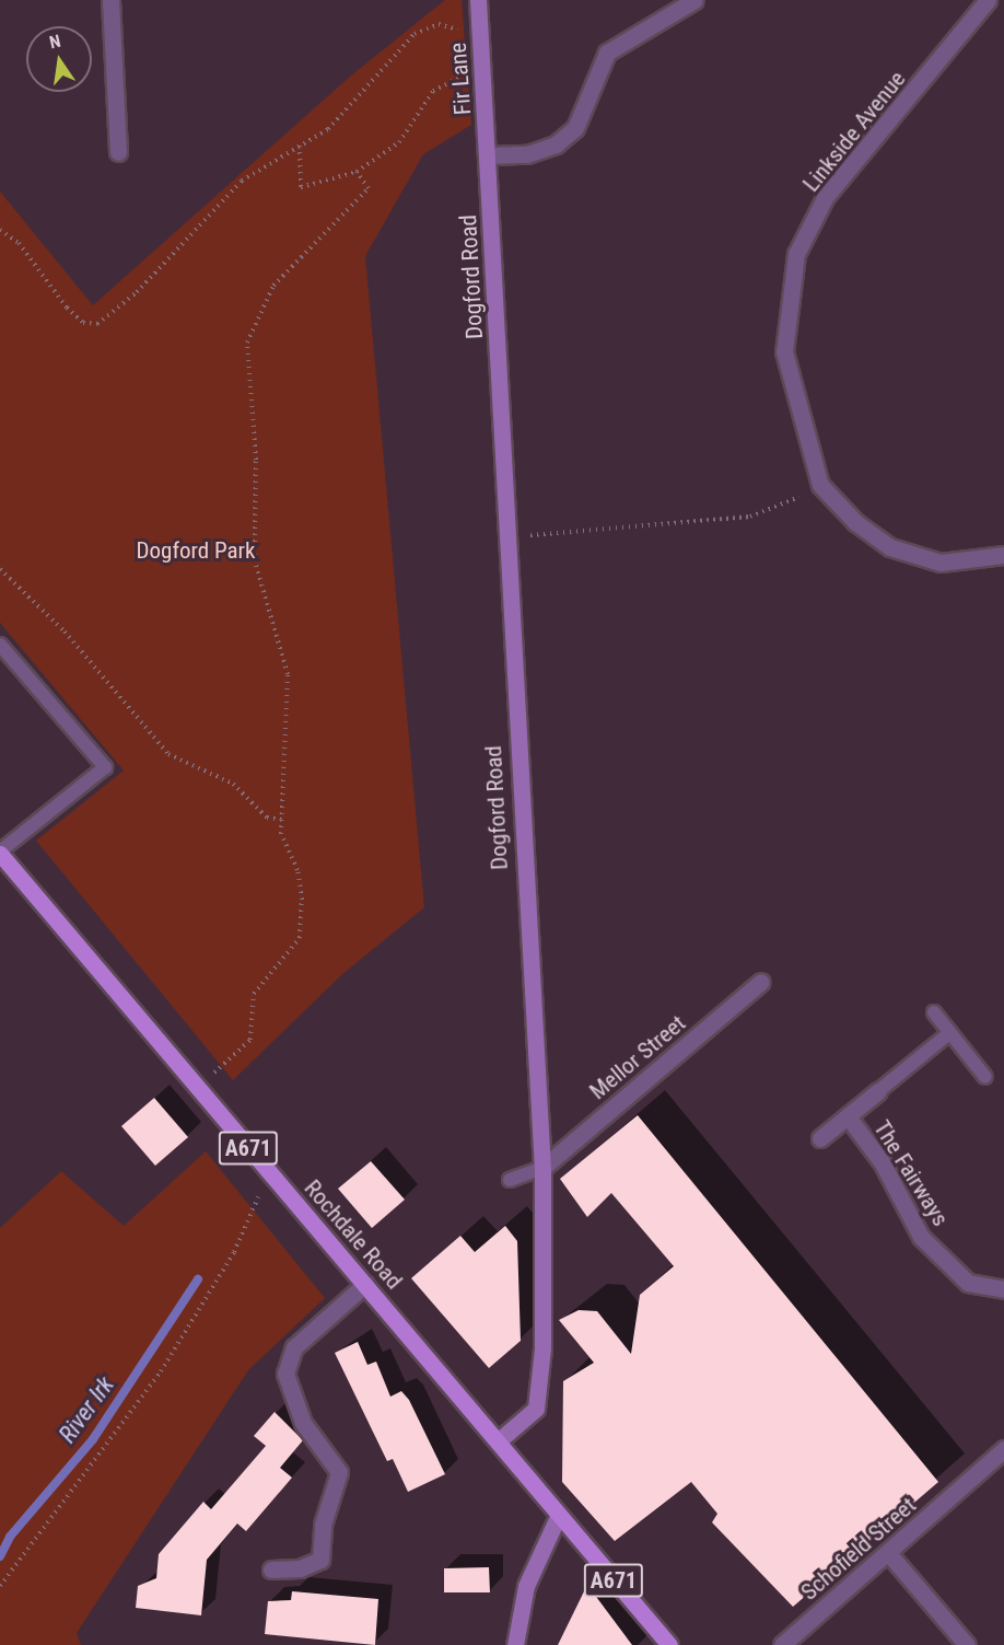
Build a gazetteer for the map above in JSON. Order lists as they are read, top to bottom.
{
  "streets": {
    "main road": ["A671", "Rochdale Road"],
    "street": [
      "Fir Lane",
      "Linkside Avenue",
      "Dogford Road",
      "Mellor Street",
      "The Fairways",
      "Schofield Street"
    ]
  },
  "crossings": [
    ["Fir Lane", "Dogford Road"],
    ["Dogford Road", "Mellor Street"],
    ["Dogford Road", "Rochdale Road"]
  ],
  "water": ["River Irk"],
  "parks": ["Dogford Park"],
  "north": "top"
}
